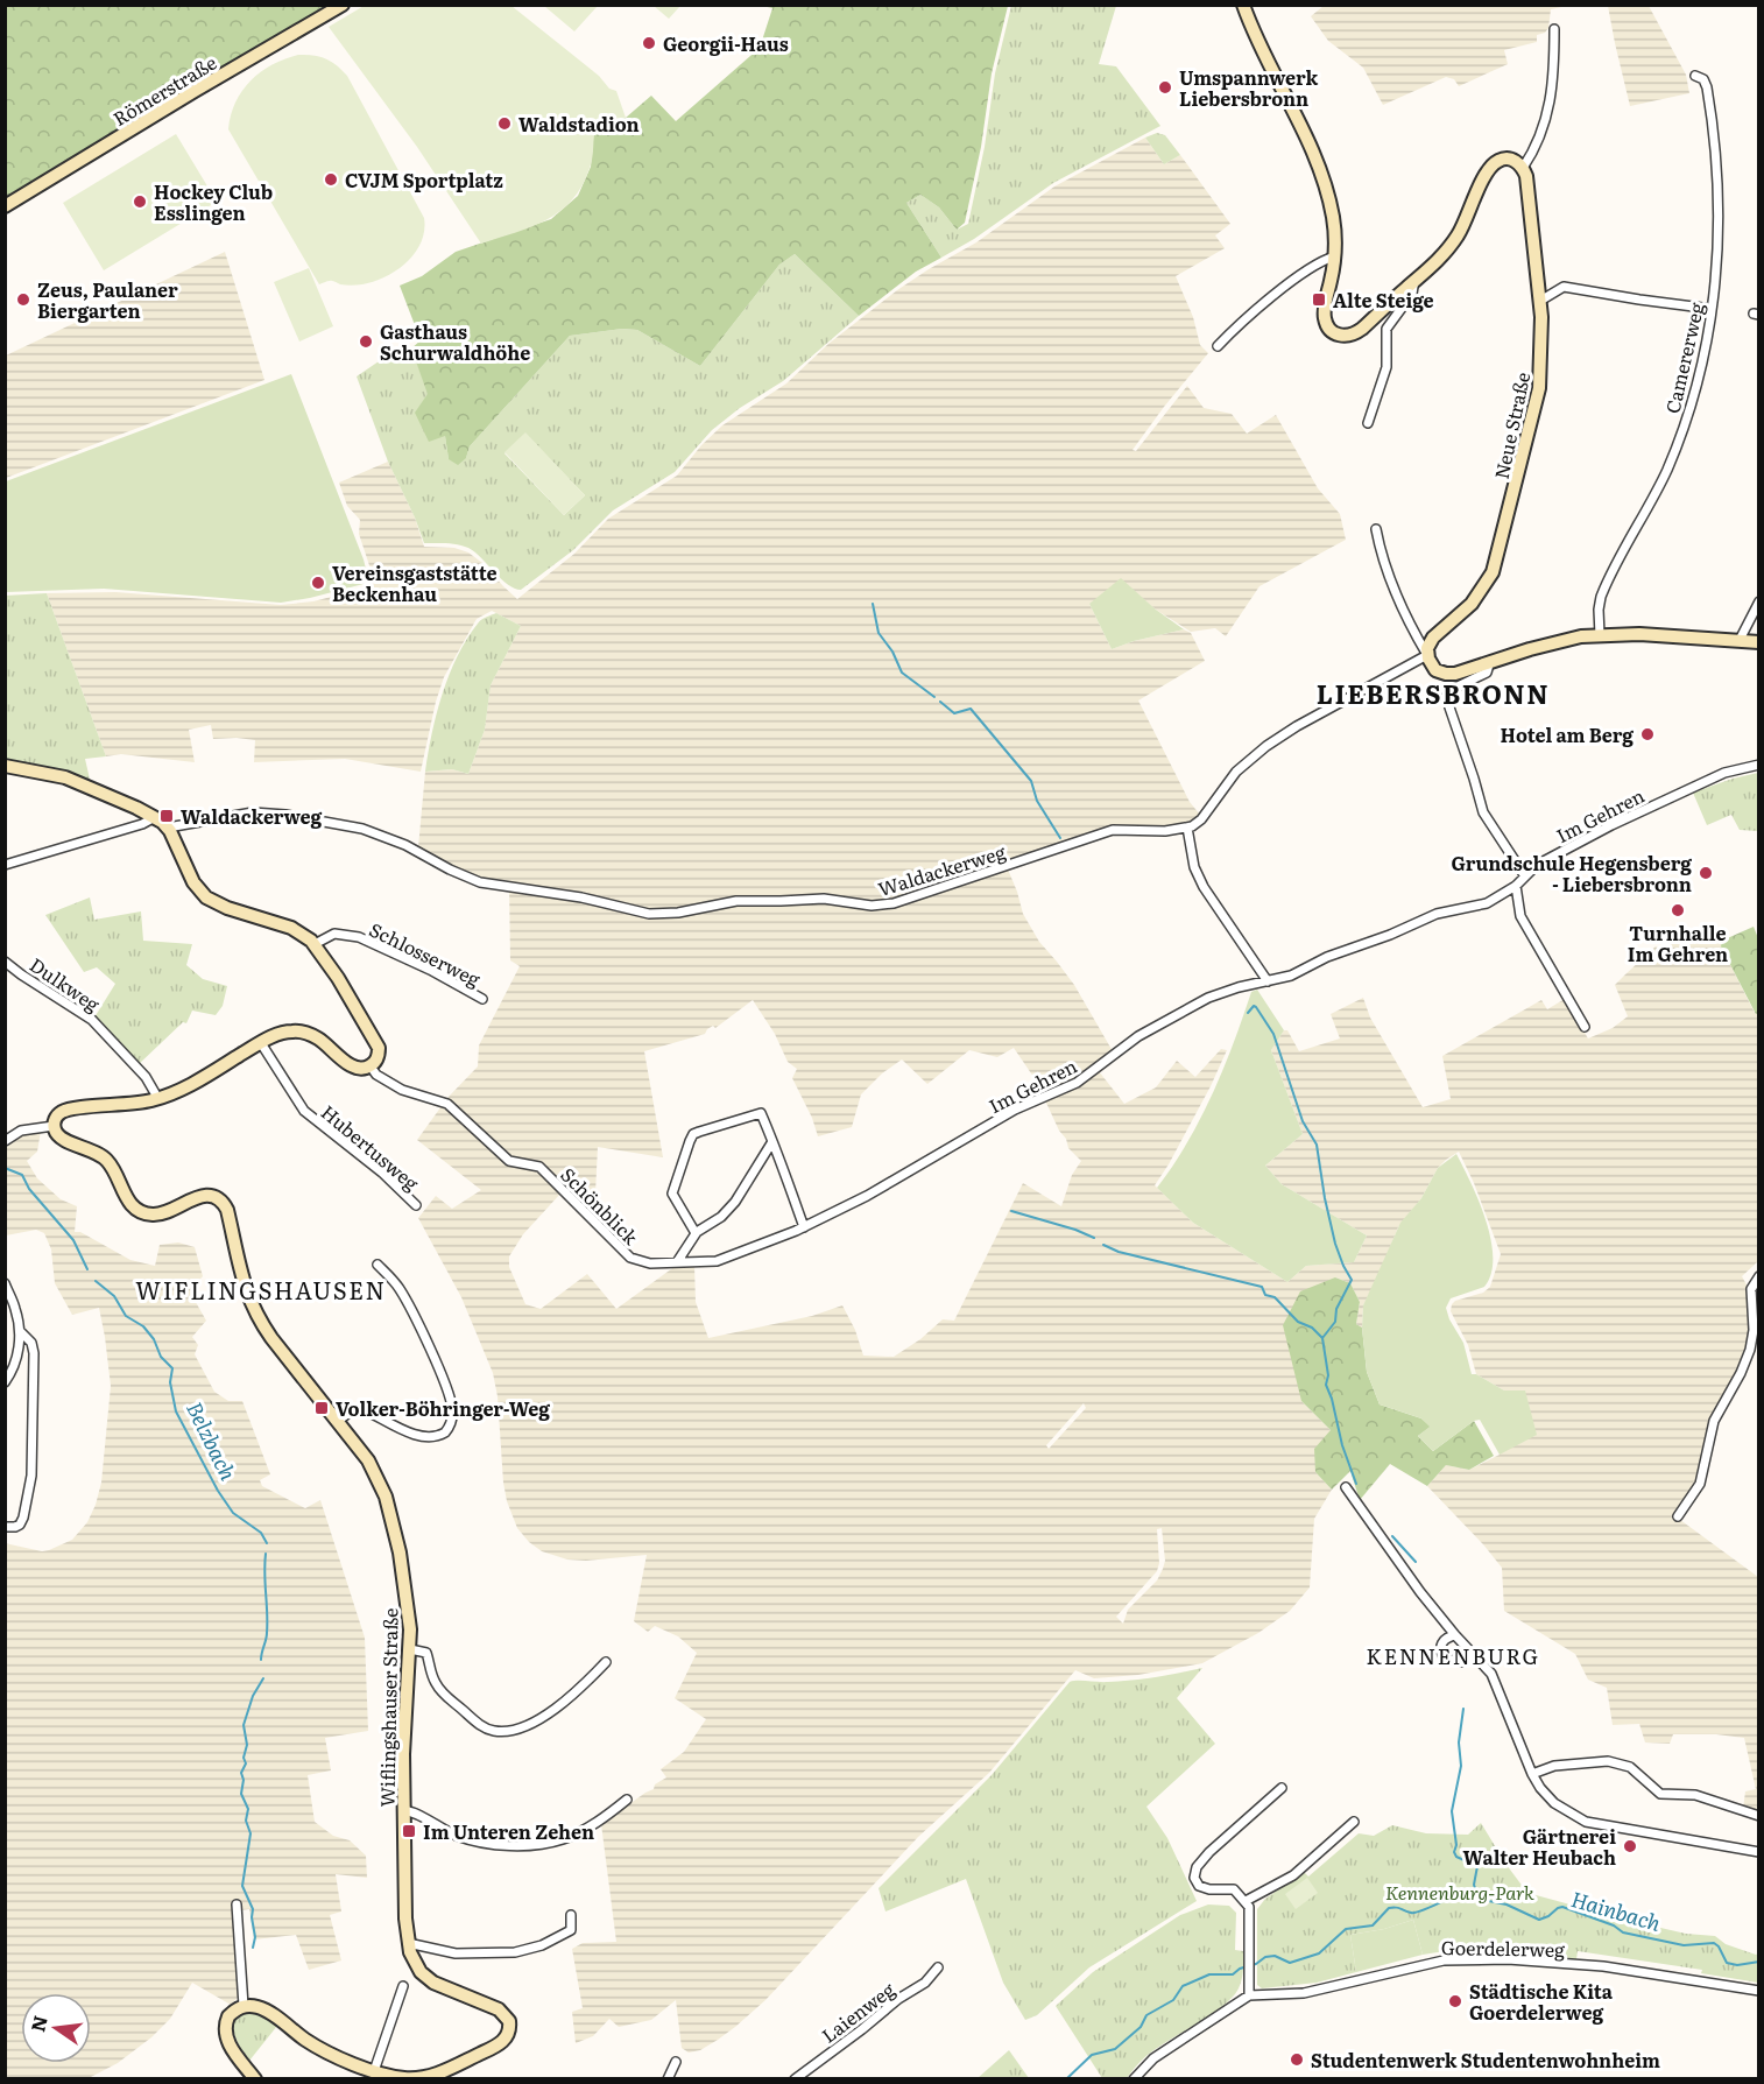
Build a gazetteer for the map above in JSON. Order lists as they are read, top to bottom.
{
  "streets": {
    "street": [
      "Römerstraße",
      "Camererweg",
      "Neue Straße",
      "Im Gehren",
      "Waldackerweg",
      "Schlosserweg",
      "Dulkweg",
      "Hubertusweg",
      "Schönblick",
      "Wiflingshauser Straße",
      "Goerdelerweg",
      "Laienweg"
    ]
  },
  "crossings": [
    ["Im Gehren", "Schönblick"]
  ],
  "districts": ["LIEBERSBRONN", "WIFLINGSHAUSEN", "KENNENBURG"],
  "water": ["Belzbach", "Hainbach"],
  "parks": ["Kennenburg-Park"],
  "places": {
    "other": [
      "Georgii-Haus",
      "Umspannwerk Liebersbronn",
      "Waldstadion",
      "CVJM Sportplatz",
      "Hockey Club Esslingen",
      "Zeus, Paulaner Biergarten",
      "Gasthaus Schurwaldhöhe",
      "Vereinsgaststätte Beckenhau",
      "Hotel am Berg",
      "Grundschule Hegensberg - Liebersbronn",
      "Turnhalle Im Gehren",
      "Gärtnerei Walter Heubach",
      "Städtische Kita Goerdelerweg",
      "Studentenwerk Studentenwohnheim"
    ],
    "transit": [
      "Alte Steige",
      "Waldackerweg",
      "Volker-Böhringer-Weg",
      "Im Unteren Zehen"
    ]
  },
  "north": "left"
}
